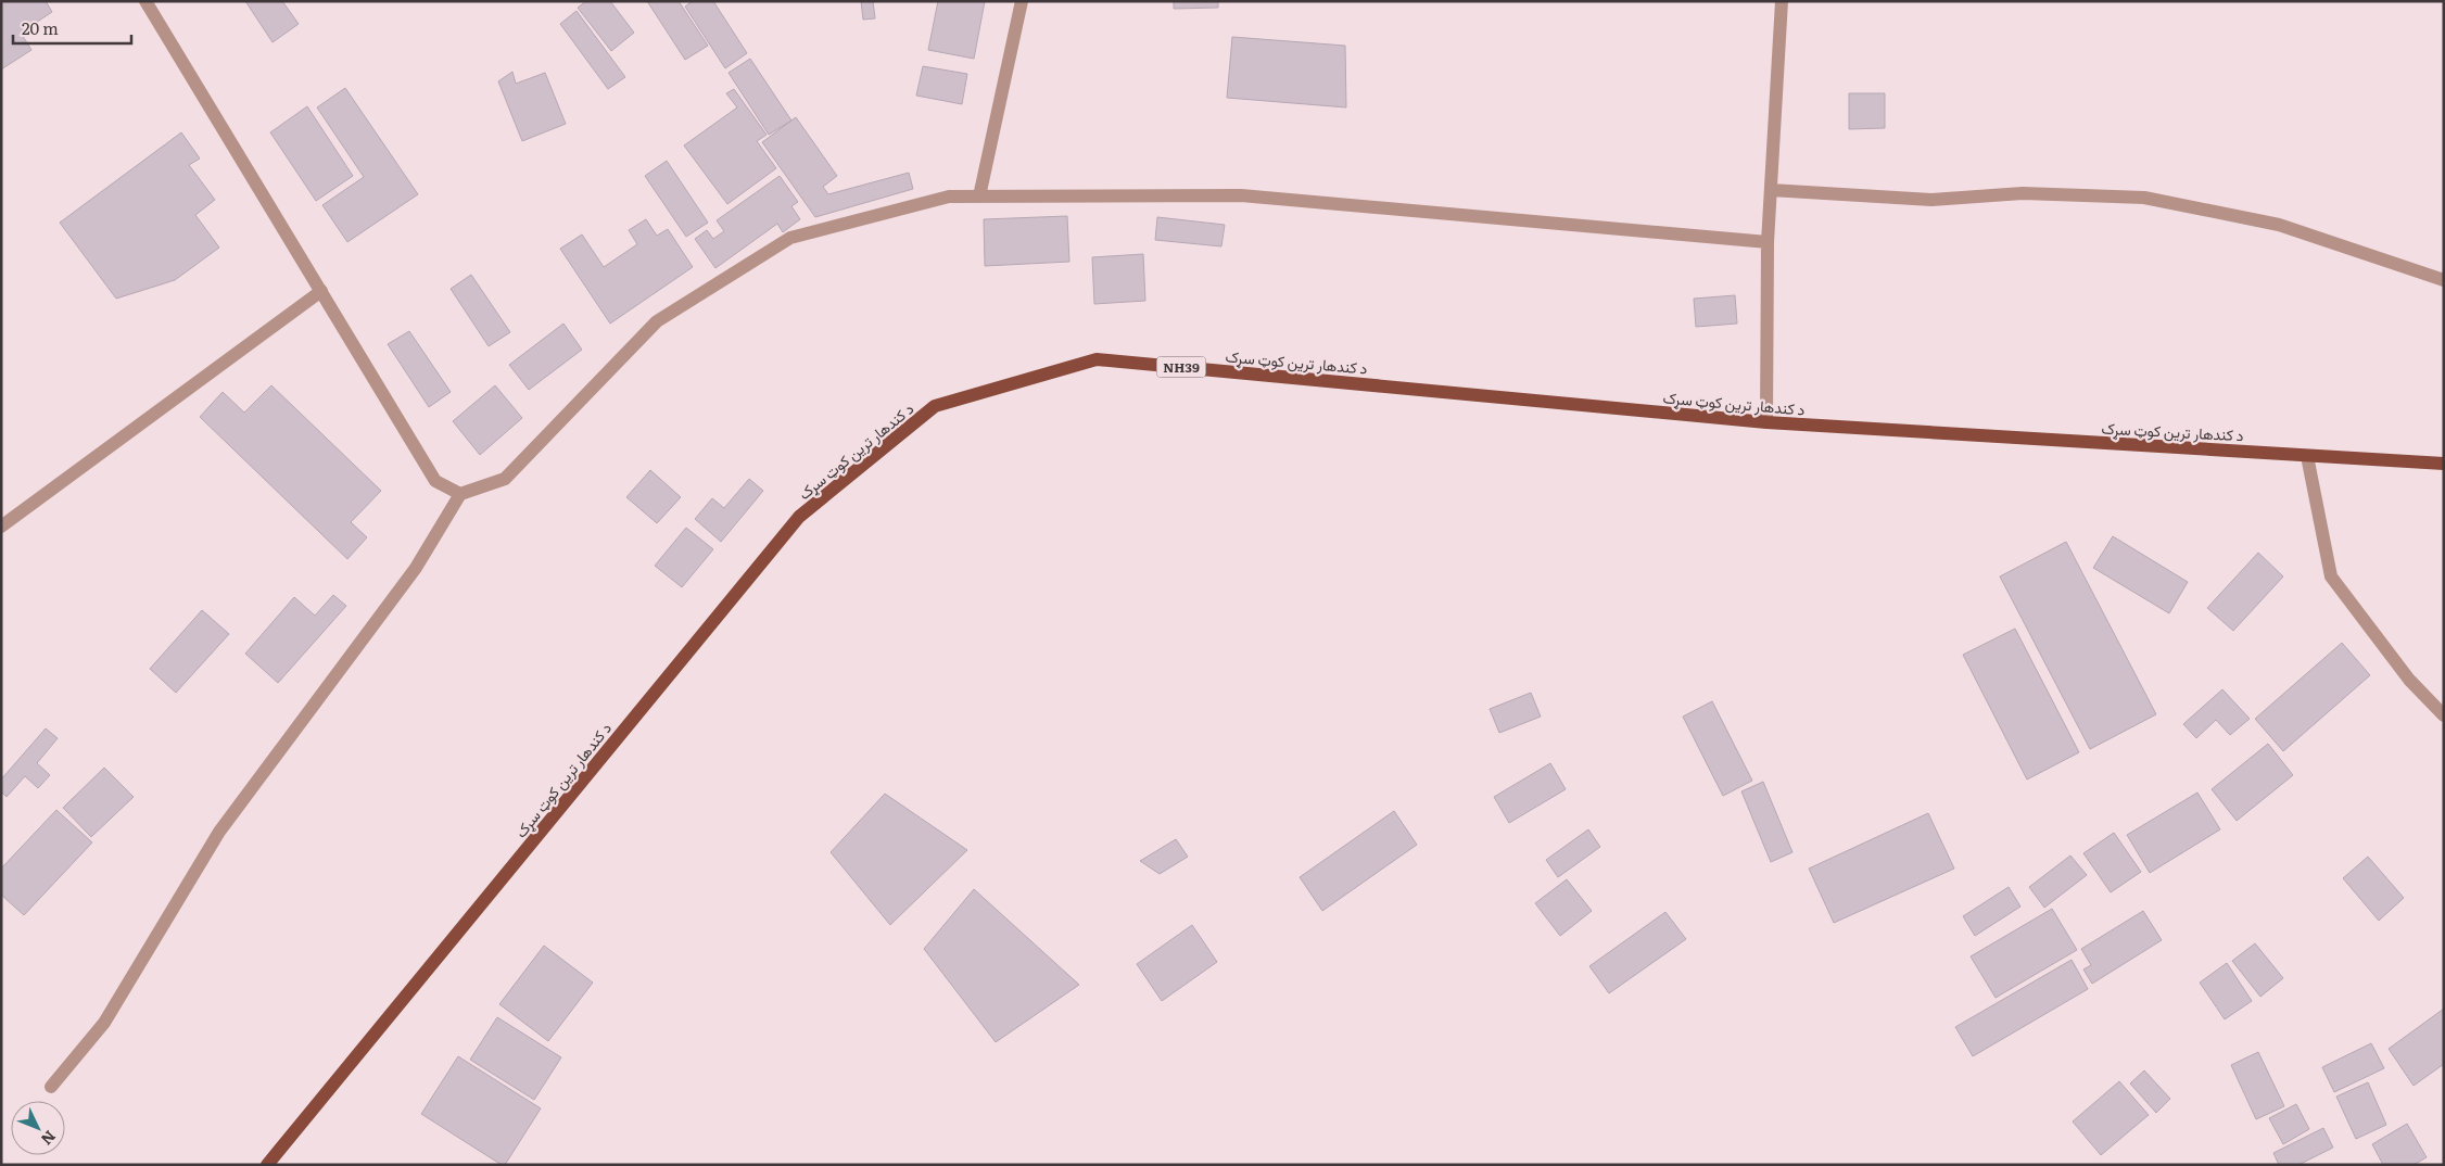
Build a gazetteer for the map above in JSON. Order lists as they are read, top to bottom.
{
  "streets": {
    "main road": ["د کندهار ترين کوټ سړک", "NH39"]
  },
  "scale_bar": "20 m",
  "north": "bottom right"
}
